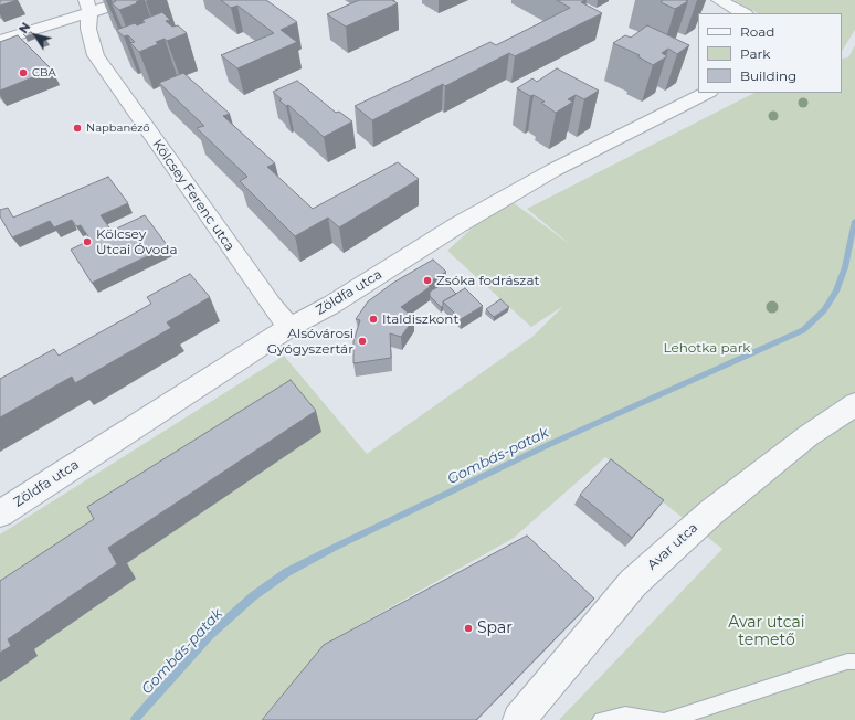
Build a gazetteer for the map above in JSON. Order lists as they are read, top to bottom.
{
  "streets": {
    "street": ["Kölcsey Ferenc utca", "Zöldfa utca", "Avar utca"]
  },
  "crossings": [
    ["Kölcsey Ferenc utca", "Zöldfa utca"]
  ],
  "water": ["Gombás-patak"],
  "parks": ["Lehotka park", "Avar utcai temető"],
  "places": [
    "CBA",
    "Napbanéző",
    "Kölcsey Utcai Óvoda",
    "Zsóka fodrászat",
    "Italdiszkont",
    "Alsóvárosi Gyógyszertár",
    "Spar"
  ],
  "legend": ["Road", "Park", "Building"],
  "north": "top left"
}
